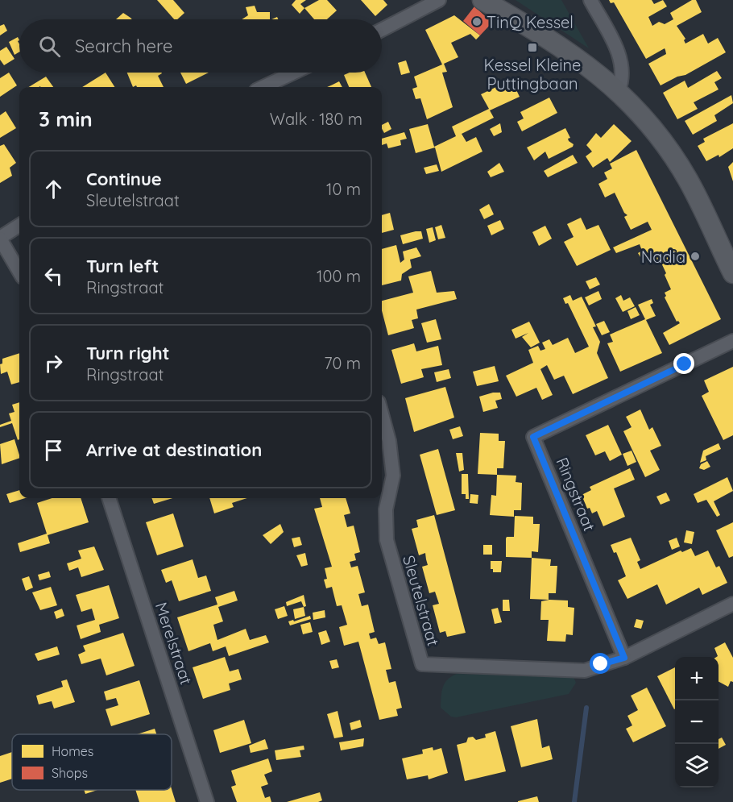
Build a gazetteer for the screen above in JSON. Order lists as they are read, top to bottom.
{
  "streets": {
    "street": ["Ringstraat", "Sleutelstraat", "Merelstraat"]
  },
  "crossings": [
    ["Ringstraat", "Sleutelstraat"]
  ],
  "places": {
    "other": ["TinQ Kessel", "Nadia"],
    "transit": ["Kessel Kleine Puttingbaan"]
  },
  "legend": ["Homes", "Shops"],
  "page": {
    "search": "Search here",
    "heading": ["3 min", "Walk · 180 m"],
    "list": [
      ["Continue", "Sleutelstraat", "10 m"],
      ["Turn left", "Ringstraat", "100 m"],
      ["Turn right", "Ringstraat", "70 m"],
      "Arrive at destination"
    ],
    "map_buttons": ["+", "−"]
  }
}
